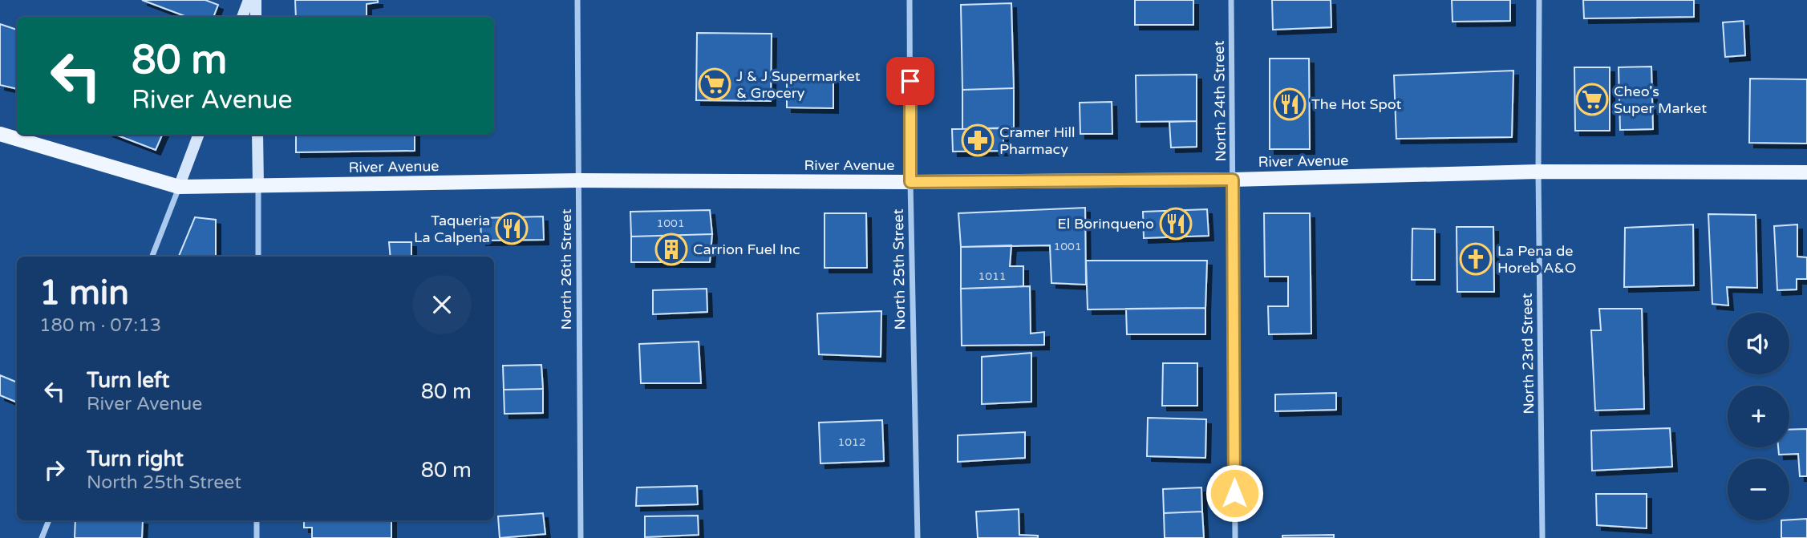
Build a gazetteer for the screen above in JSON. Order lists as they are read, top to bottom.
{
  "streets": {
    "main road": ["River Avenue"],
    "street": [
      "North 24th Street",
      "North 26th Street",
      "North 25th Street",
      "North 23rd Street"
    ]
  },
  "crossings": [
    ["North 24th Street", "River Avenue"],
    ["River Avenue", "North 26th Street"],
    ["River Avenue", "North 25th Street"],
    ["River Avenue", "North 23rd Street"]
  ],
  "places": {
    "supermarket": ["J & J Supermarket & Grocery", "Cheo's Super Market"],
    "restaurant": ["The Hot Spot", "El Borinqueno", "Taqueria La Calpena"],
    "pharmacy": ["Cramer Hill Pharmacy"],
    "building": ["Carrion Fuel Inc"],
    "church": ["La Pena de Horeb A&O"]
  },
  "house_numbers": [
    "1001",
    "1001",
    "1011",
    "1012"
  ],
  "page": {
    "turn": ["80 m", "River Avenue"],
    "heading": ["1 min", "180 m · 07:13"],
    "map_buttons": ["+", "−"],
    "list": [
      {
        "name": "Turn left",
        "note": "River Avenue",
        "value": "80 m"
      },
      {
        "name": "Turn right",
        "note": "North 25th Street",
        "value": "80 m"
      }
    ]
  }
}
